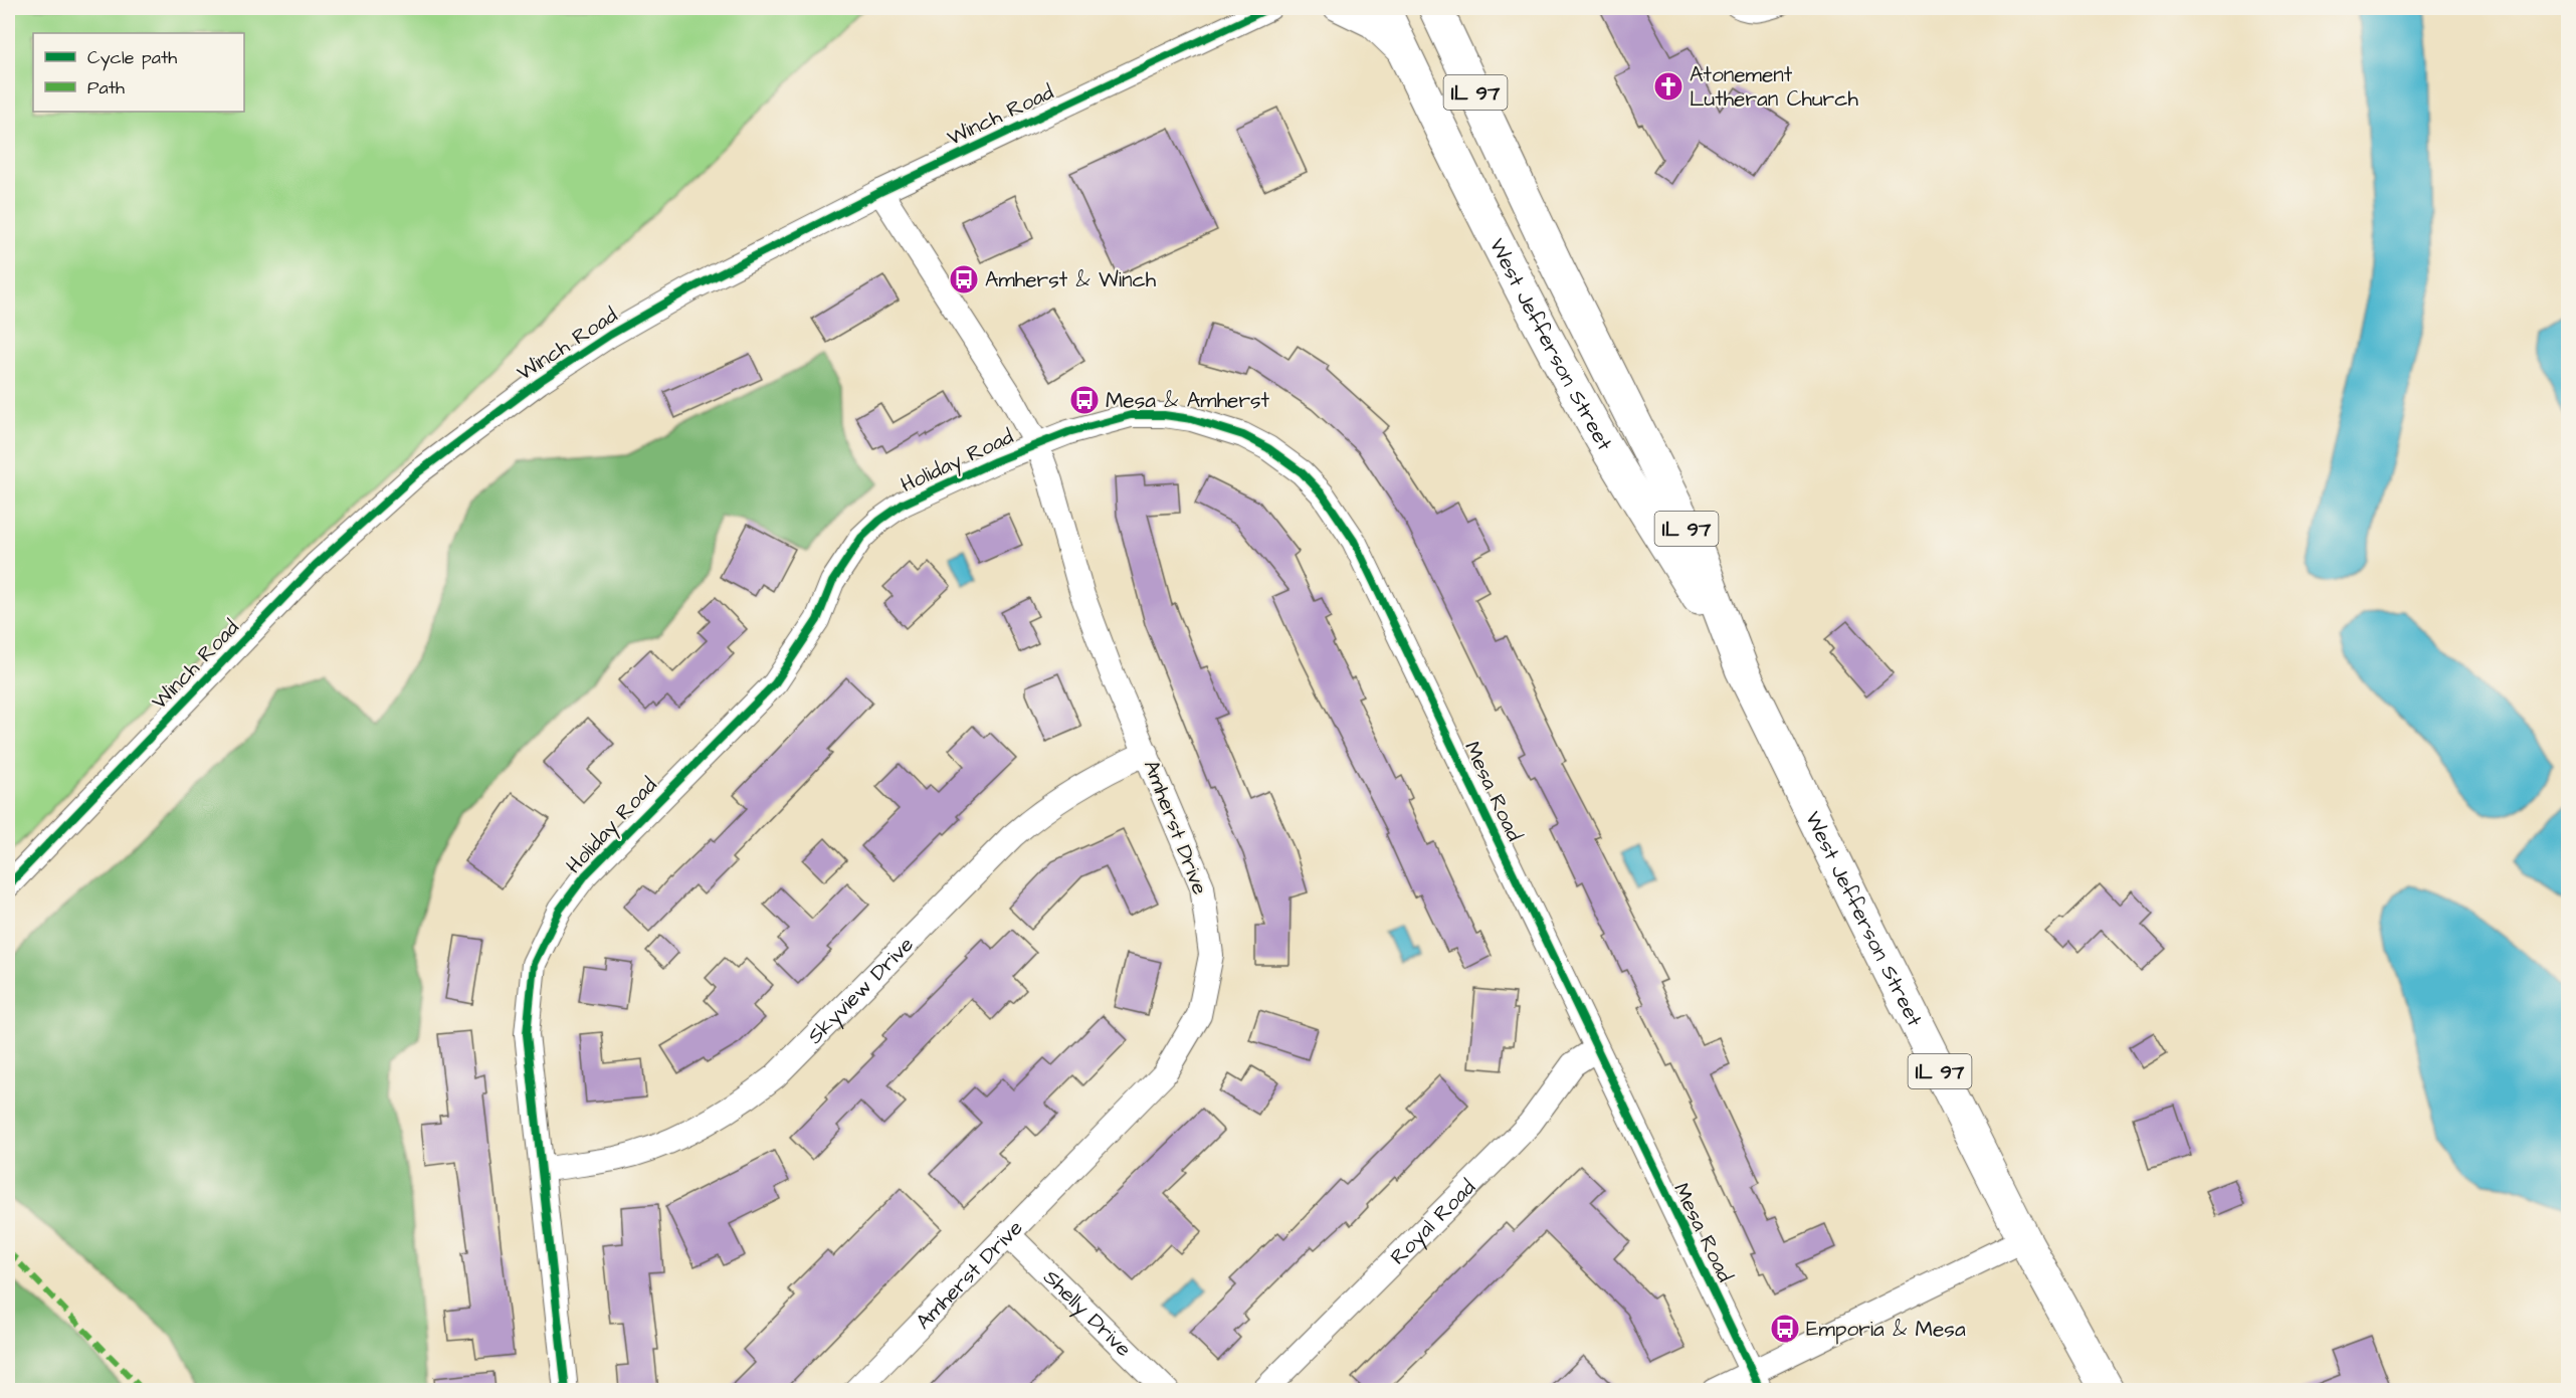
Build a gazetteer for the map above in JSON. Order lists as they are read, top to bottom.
{
  "streets": {
    "main road": ["IL 97", "West Jefferson Street"],
    "street": [
      "Winch Road",
      "Holiday Road",
      "Mesa Road",
      "Amherst Drive",
      "Skyview Drive",
      "Royal Road",
      "Shelly Drive"
    ]
  },
  "crossings": [
    ["Winch Road", "Amherst Drive"],
    ["Holiday Road", "Mesa Road"],
    ["Holiday Road", "Amherst Drive"],
    ["Holiday Road", "Skyview Drive"],
    ["Mesa Road", "Amherst Drive"],
    ["Mesa Road", "Royal Road"],
    ["Amherst Drive", "Skyview Drive"],
    ["Amherst Drive", "Shelly Drive"]
  ],
  "places": {
    "church": ["Atonement Lutheran Church"],
    "bus stop": ["Amherst & Winch", "Mesa & Amherst", "Emporia & Mesa"]
  },
  "legend": ["Cycle path", "Path"]
}
